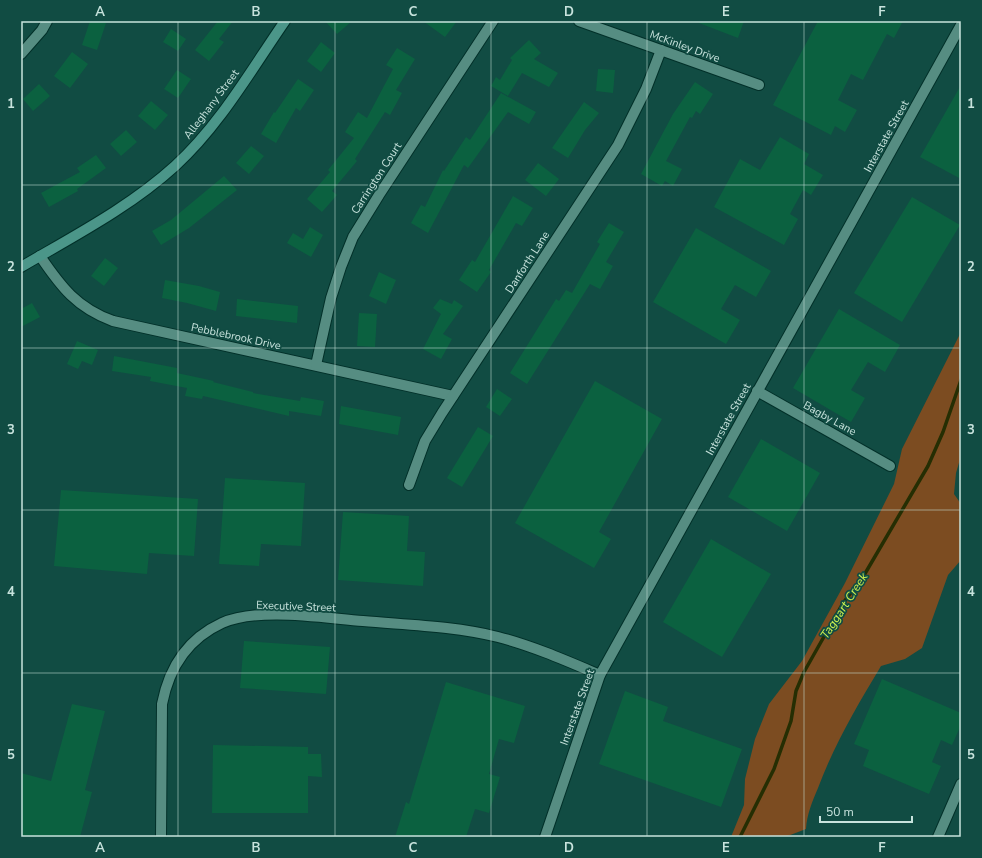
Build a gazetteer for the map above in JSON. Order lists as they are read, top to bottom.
{
  "streets": {
    "street": [
      "McKinley Drive",
      "Alleghany Street",
      "Interstate Street",
      "Carrington Court",
      "Danforth Lane",
      "Pebblebrook Drive",
      "Bagby Lane",
      "Executive Street"
    ]
  },
  "crossings": [
    ["McKinley Drive", "Danforth Lane"],
    ["Alleghany Street", "Pebblebrook Drive"],
    ["Interstate Street", "Bagby Lane"],
    ["Interstate Street", "Executive Street"],
    ["Carrington Court", "Pebblebrook Drive"],
    ["Danforth Lane", "Pebblebrook Drive"]
  ],
  "water": ["Taggart Creek"],
  "scale_bar": "50 m",
  "grid": {
    "columns": [
      "A",
      "B",
      "C",
      "D",
      "E",
      "F"
    ],
    "rows": [
      "1",
      "2",
      "3",
      "4",
      "5"
    ]
  }
}
